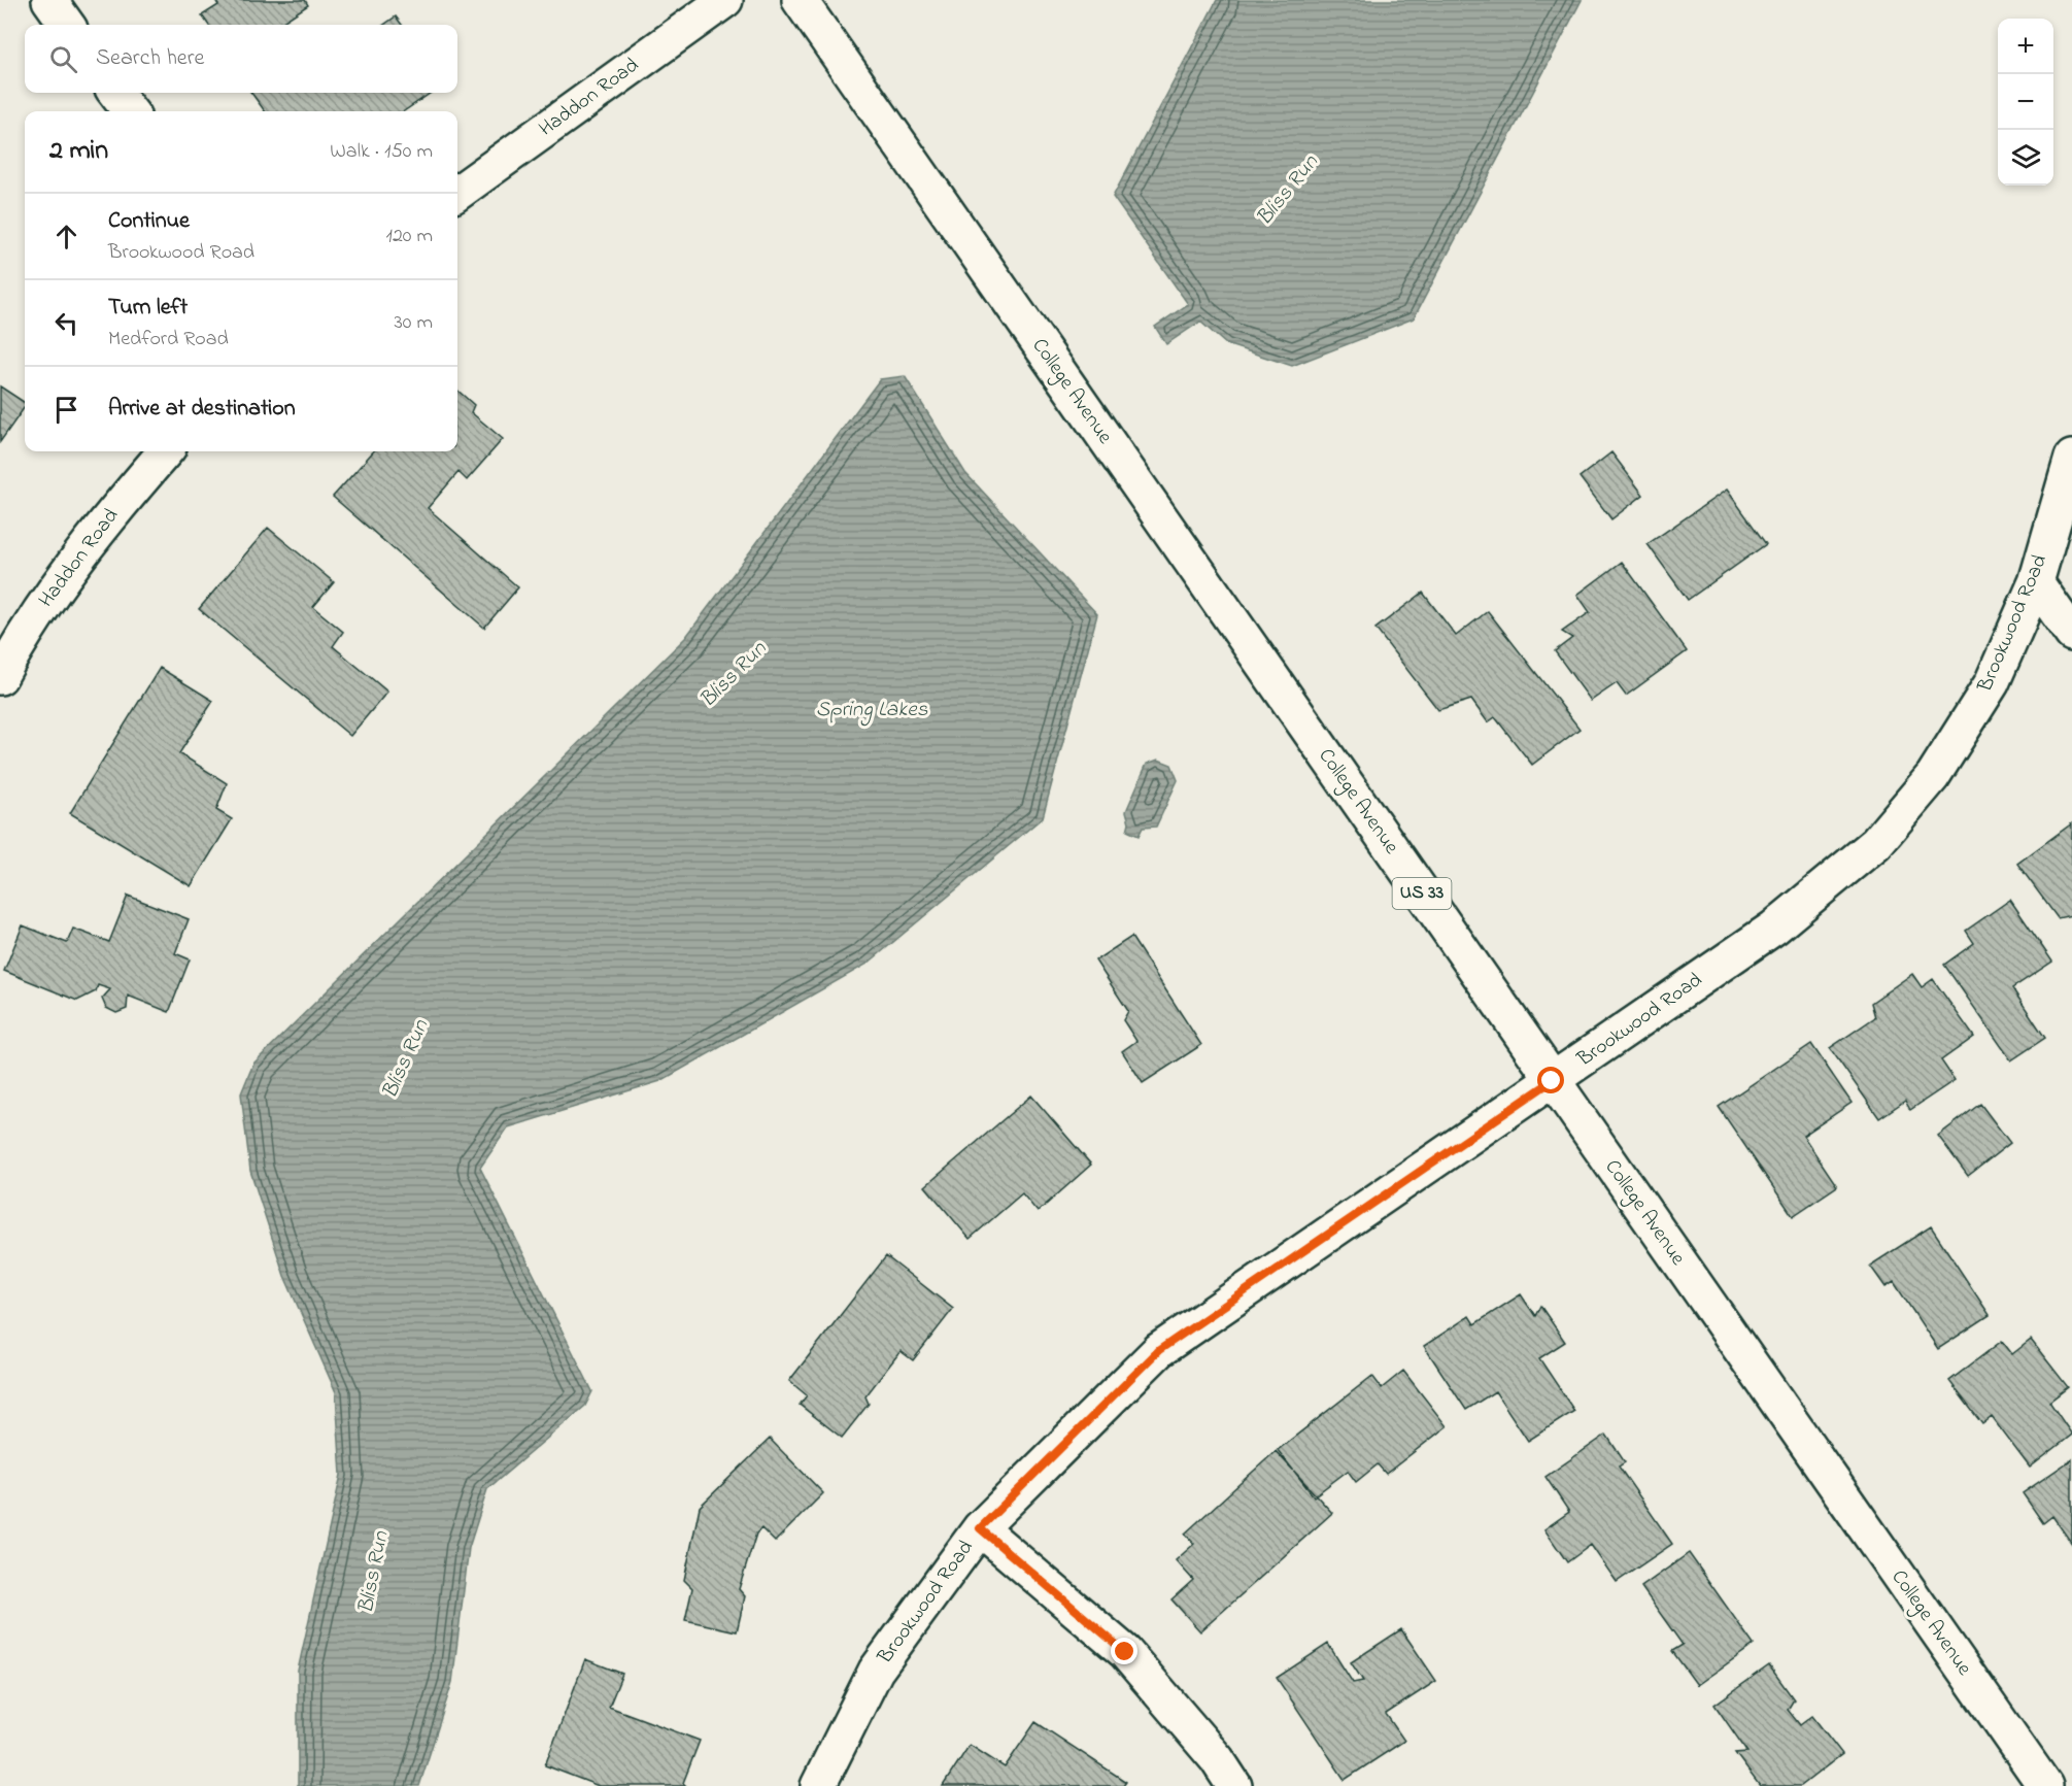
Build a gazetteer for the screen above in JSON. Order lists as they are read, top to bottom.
{
  "streets": {
    "street": [
      "Haddon Road",
      "College Avenue",
      "Brookwood Road",
      "US 33"
    ]
  },
  "crossings": [
    ["College Avenue", "Brookwood Road"]
  ],
  "water": ["Bliss Run", "Spring Lakes"],
  "page": {
    "map_buttons": ["+", "−"],
    "search": "Search here",
    "heading": ["2 min", "Walk · 150 m"],
    "list": [
      ["Continue", "Brookwood Road", "120 m"],
      ["Turn left", "Medford Road", "30 m"],
      "Arrive at destination"
    ]
  }
}
